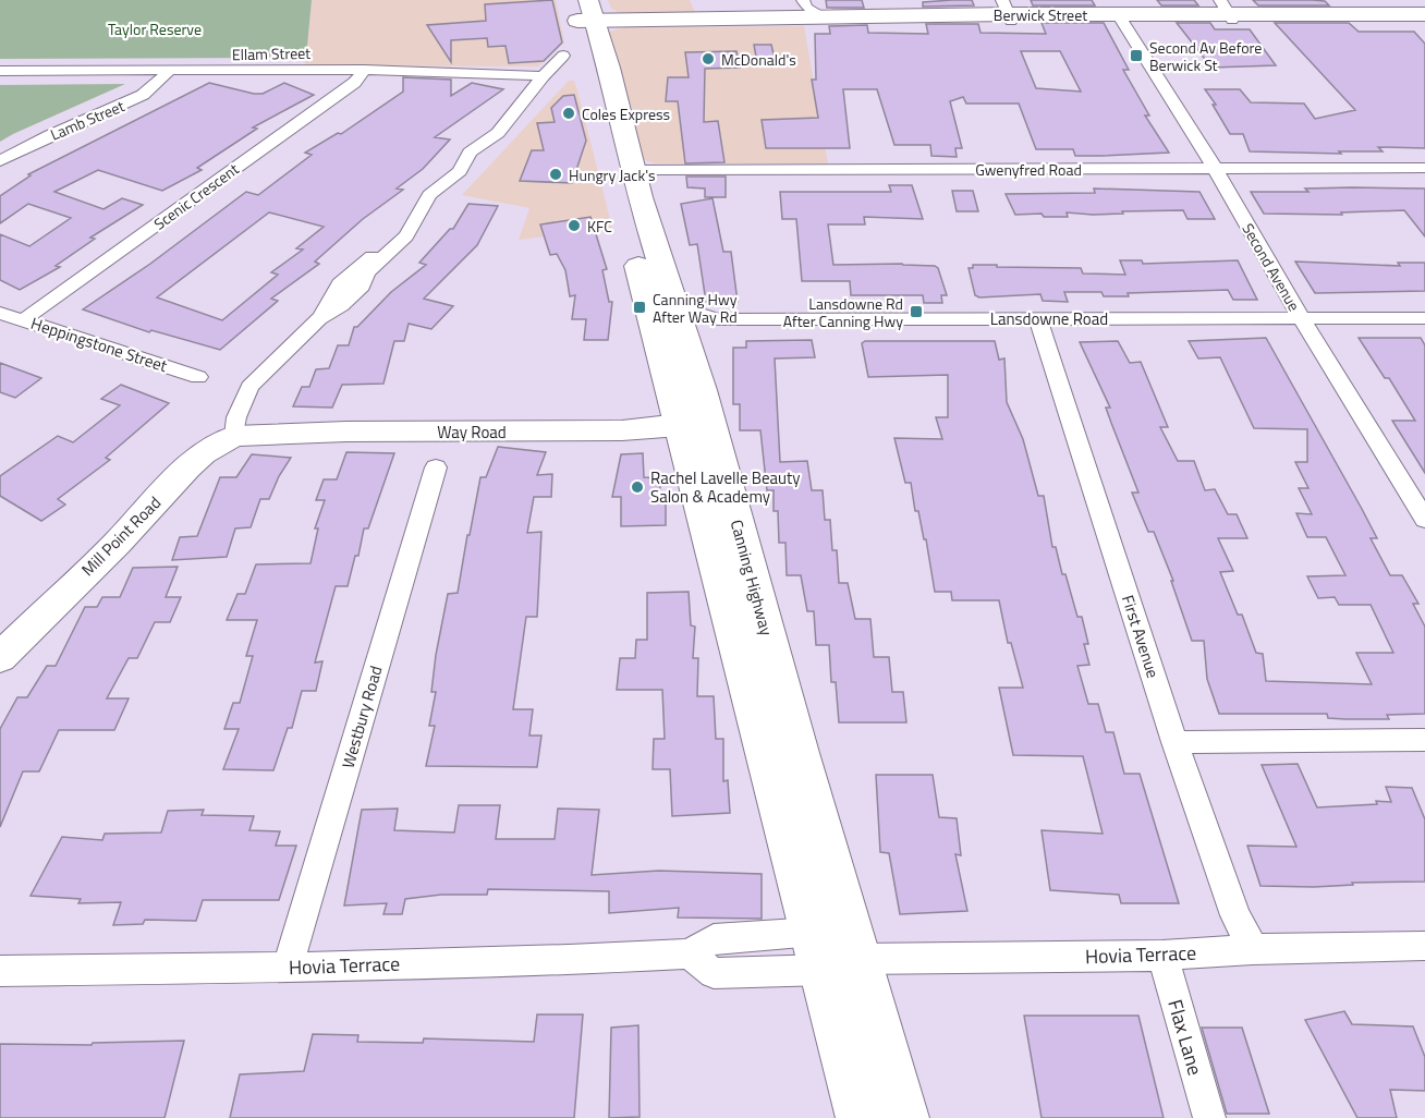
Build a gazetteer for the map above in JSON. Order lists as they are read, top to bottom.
{
  "streets": {
    "main road": [
      "Berwick Street",
      "Way Road",
      "Mill Point Road",
      "Canning Highway"
    ],
    "street": [
      "Ellam Street",
      "Lamb Street",
      "Gwenyfred Road",
      "Scenic Crescent",
      "Second Avenue",
      "Lansdowne Road",
      "Heppingstone Street",
      "First Avenue",
      "Westbury Road",
      "Hovia Terrace",
      "Flax Lane"
    ]
  },
  "crossings": [
    ["Berwick Street", "Second Avenue"],
    ["Berwick Street", "Canning Highway"],
    ["Ellam Street", "Lamb Street"],
    ["Ellam Street", "Scenic Crescent"],
    ["Gwenyfred Road", "Second Avenue"],
    ["Gwenyfred Road", "Canning Highway"],
    ["Scenic Crescent", "Heppingstone Street"],
    ["Second Avenue", "Lansdowne Road"],
    ["Lansdowne Road", "Canning Highway"],
    ["Lansdowne Road", "First Avenue"],
    ["Way Road", "Mill Point Road"],
    ["Way Road", "Canning Highway"],
    ["Canning Highway", "Hovia Terrace"],
    ["First Avenue", "Hovia Terrace"],
    ["Westbury Road", "Hovia Terrace"],
    ["Hovia Terrace", "Flax Lane"]
  ],
  "parks": ["Taylor Reserve"],
  "places": {
    "transit": ["Second Av Before Berwick St", "Canning Hwy After Way Rd", "Lansdowne Rd After Canning Hwy"],
    "other": [
      "McDonald's",
      "Coles Express",
      "Hungry Jack's",
      "KFC",
      "Rachel Lavelle Beauty Salon & Academy"
    ]
  }
}
